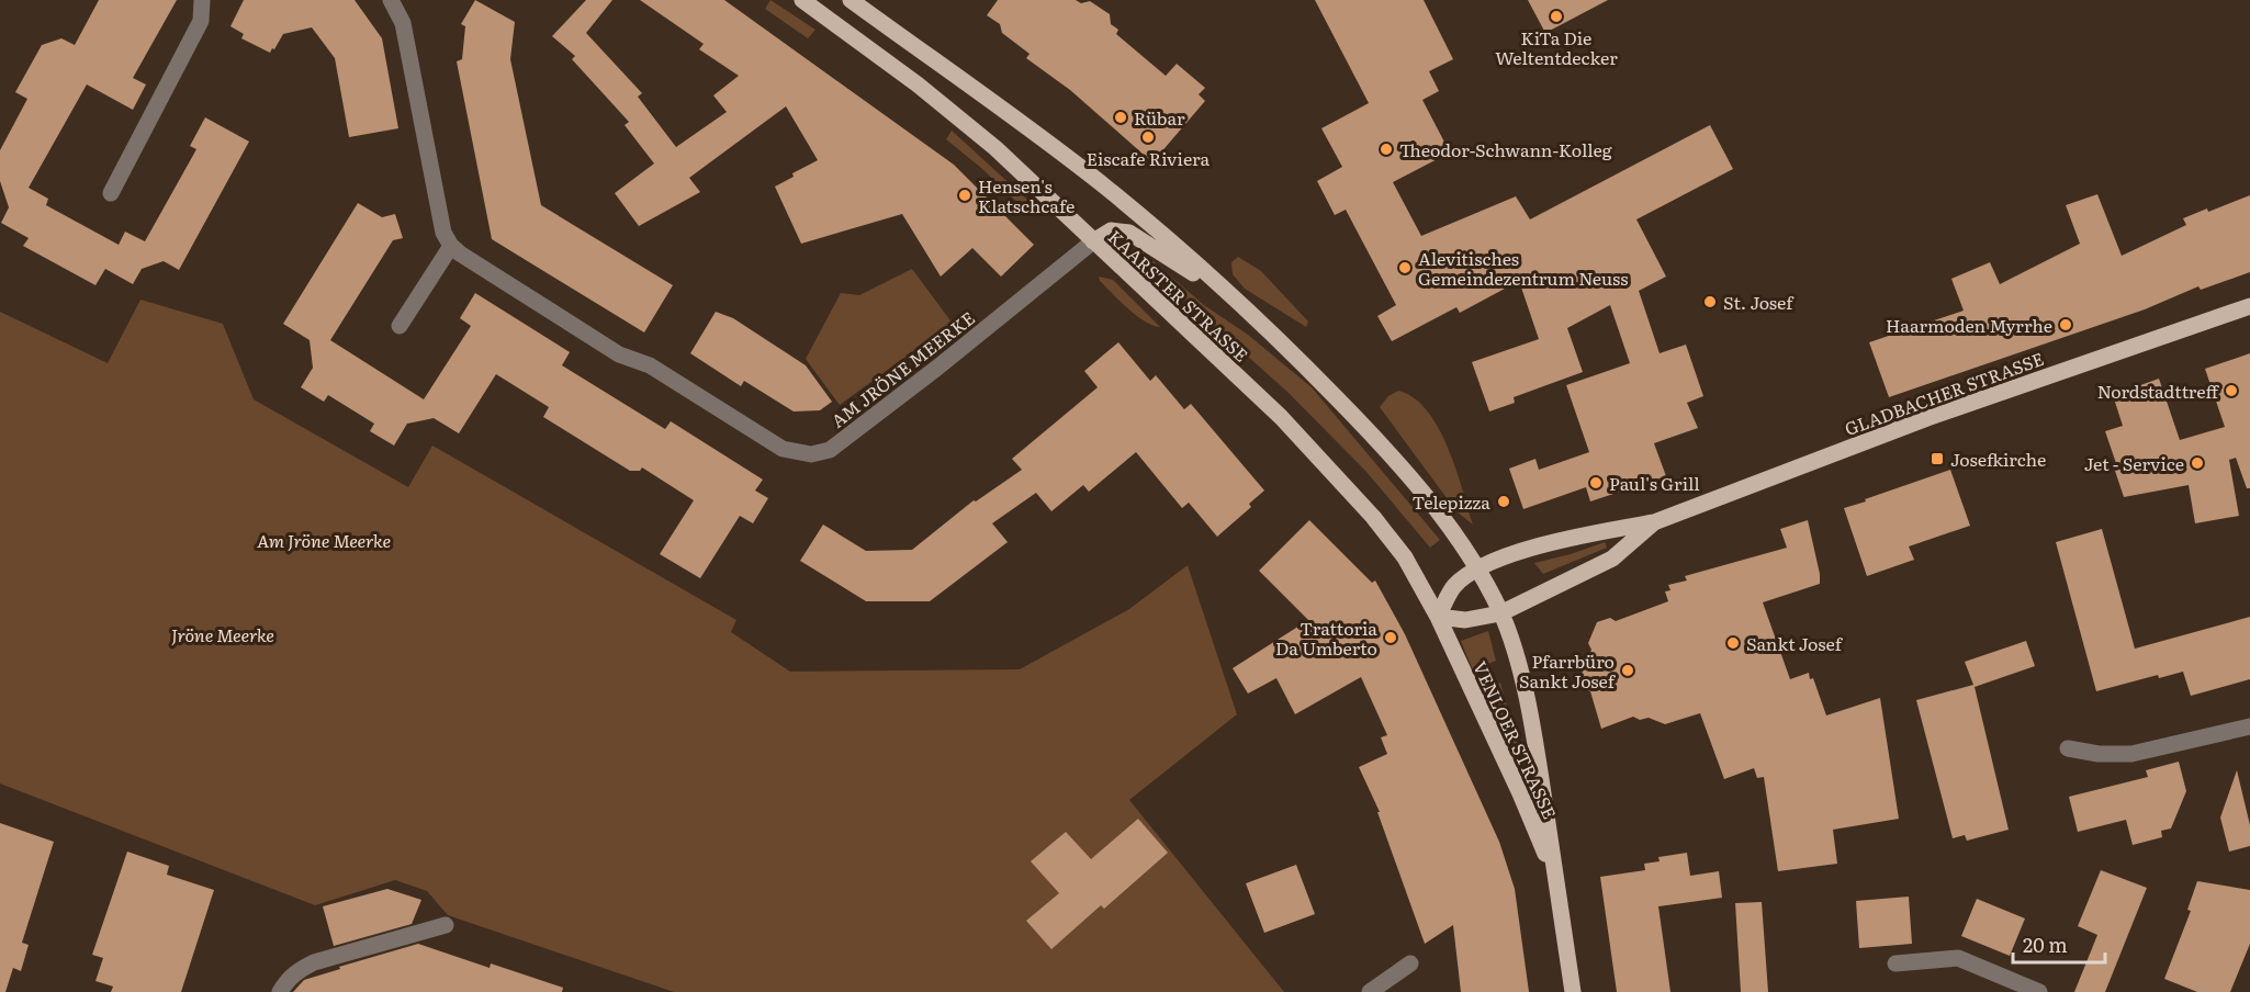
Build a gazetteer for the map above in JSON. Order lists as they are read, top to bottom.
{
  "streets": {
    "main road": ["KAARSTER STRASSE", "GLADBACHER STRASSE", "VENLOER STRASSE"],
    "street": ["AM JRÖNE MEERKE"]
  },
  "crossings": [
    ["KAARSTER STRASSE", "AM JRÖNE MEERKE"],
    ["KAARSTER STRASSE", "GLADBACHER STRASSE"],
    ["KAARSTER STRASSE", "VENLOER STRASSE"],
    ["GLADBACHER STRASSE", "VENLOER STRASSE"]
  ],
  "parks": ["Am Jröne Meerke", "Jröne Meerke"],
  "places": {
    "other": [
      "KiTa Die Weltentdecker",
      "Rübar",
      "Eiscafe Riviera",
      "Theodor-Schwann-Kolleg",
      "Hensen's Klatschcafe",
      "Alevitisches Gemeindezentrum Neuss",
      "St. Josef",
      "Haarmoden Myrrhe",
      "Nordstadttreff",
      "Jet - Service",
      "Paul's Grill",
      "Telepizza",
      "Trattoria Da Umberto",
      "Sankt Josef",
      "Pfarrbüro Sankt Josef"
    ],
    "transit": ["Josefkirche"]
  },
  "scale_bar": "20 m"
}
